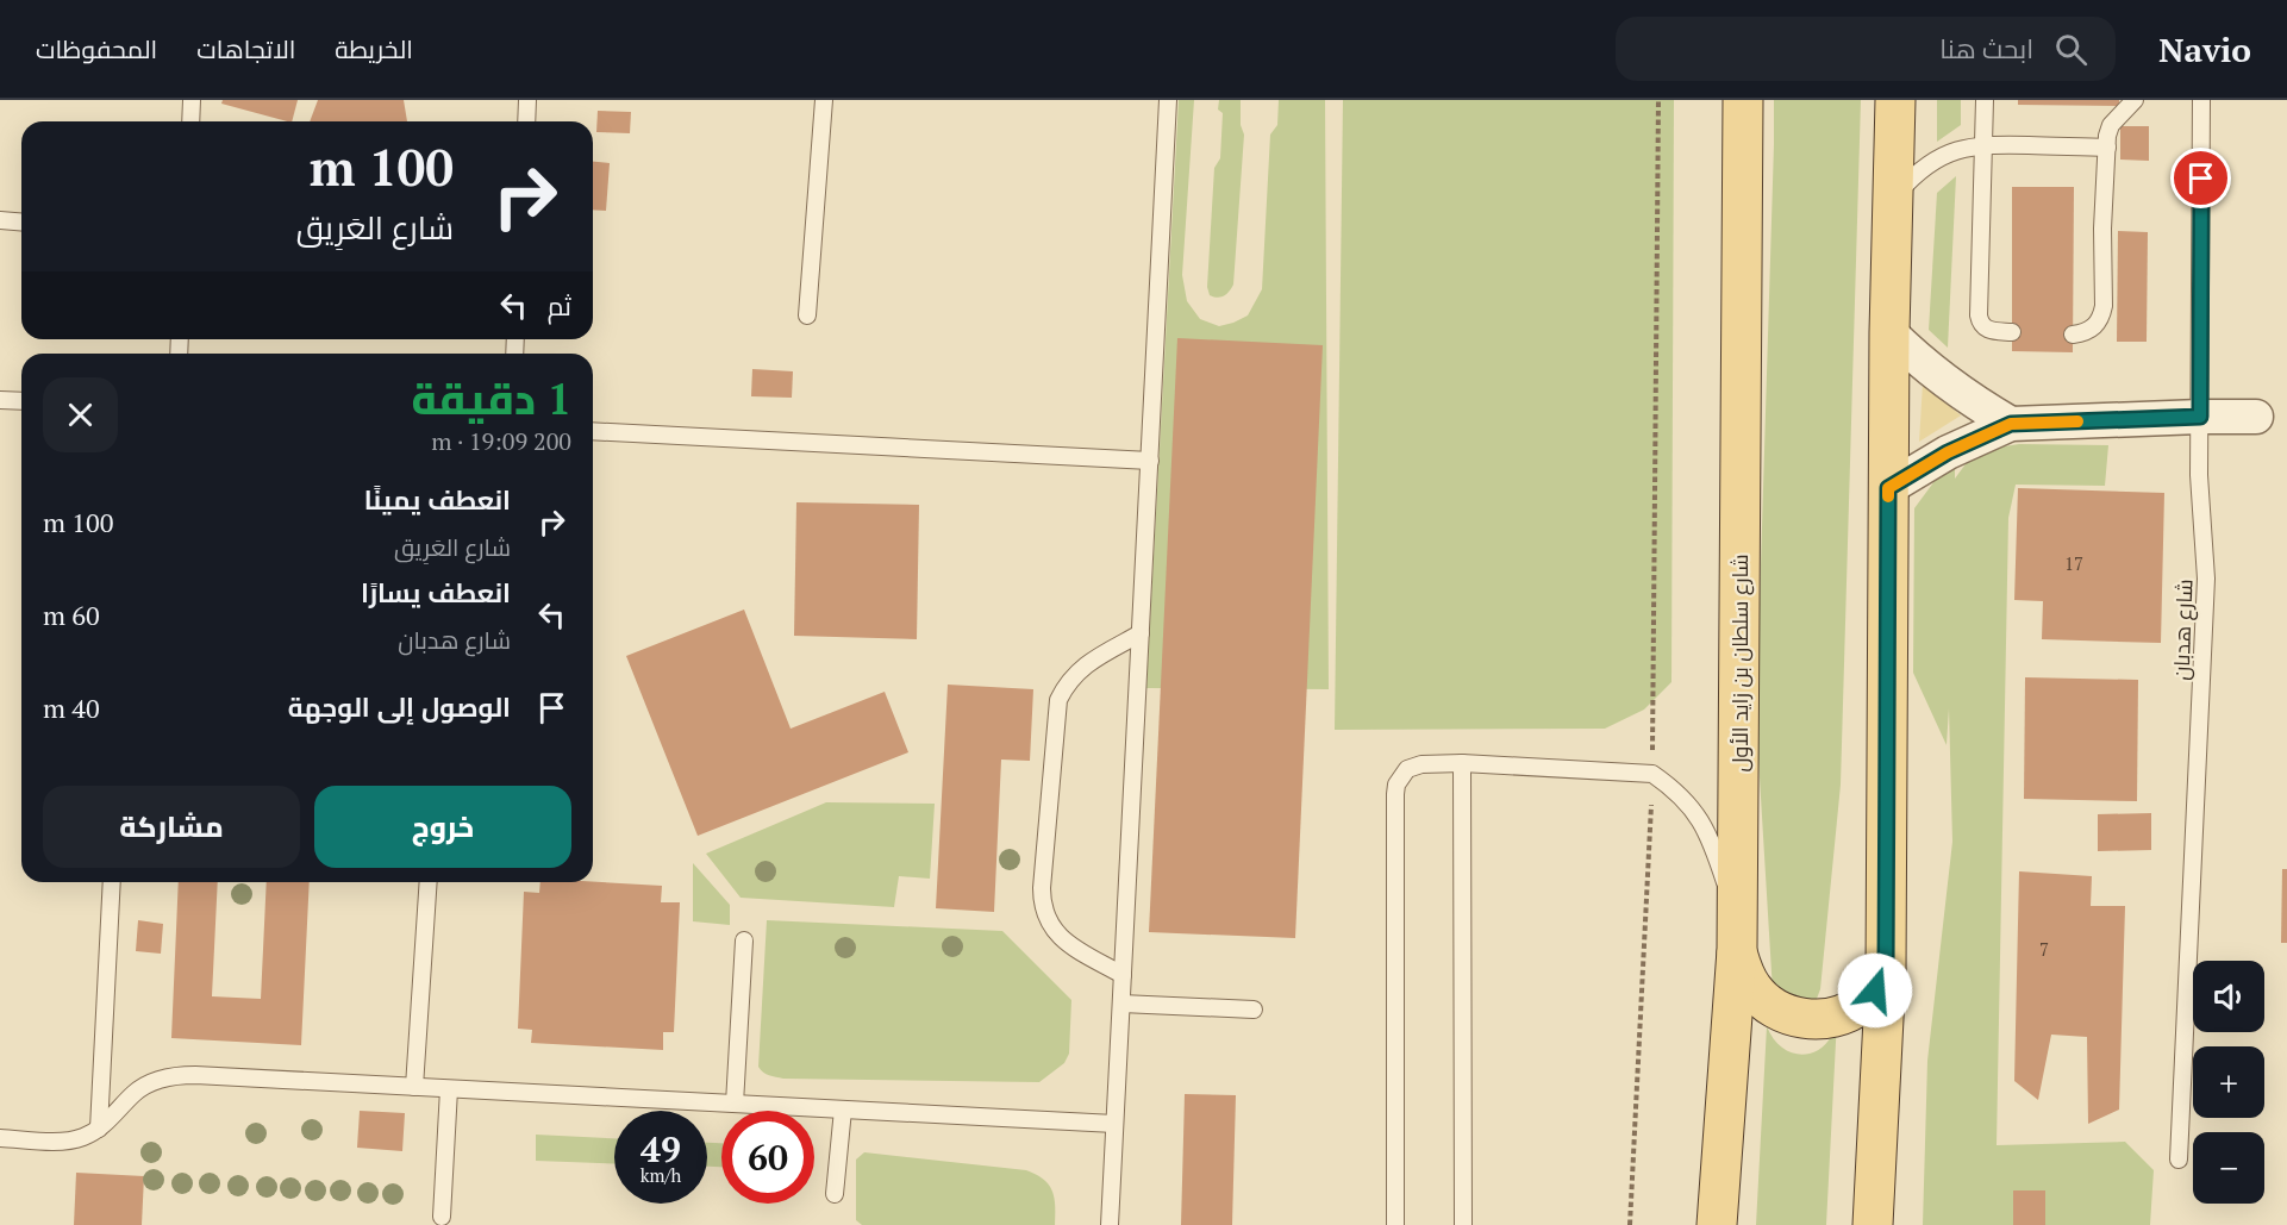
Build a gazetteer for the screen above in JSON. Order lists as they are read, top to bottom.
{
  "streets": {
    "main road": ["شارع سلطان بن زايد الأول"],
    "lane": ["شارع هدبان"]
  },
  "house_numbers": ["17", "7"],
  "page": {
    "header": "Navio",
    "search": "ابحث هنا",
    "nav": ["الخريطة", "الاتجاهات", "المحفوظات"],
    "turn": ["100 m", "شارع العَرِيق"],
    "then": "ثم",
    "heading": ["1 دقيقة", "200 m · 19:09"],
    "list": [
      {
        "name": "انعطف يمينًا",
        "note": "شارع العَرِيق",
        "value": "100 m"
      },
      {
        "name": "انعطف يسارًا",
        "note": "شارع هدبان",
        "value": "60 m"
      },
      {
        "name": "الوصول إلى الوجهة",
        "value": "40 m"
      }
    ],
    "buttons": ["خروج", "مشاركة"],
    "map_buttons": ["+", "−"],
    "speed": "49 km/h",
    "limit": "60"
  }
}
